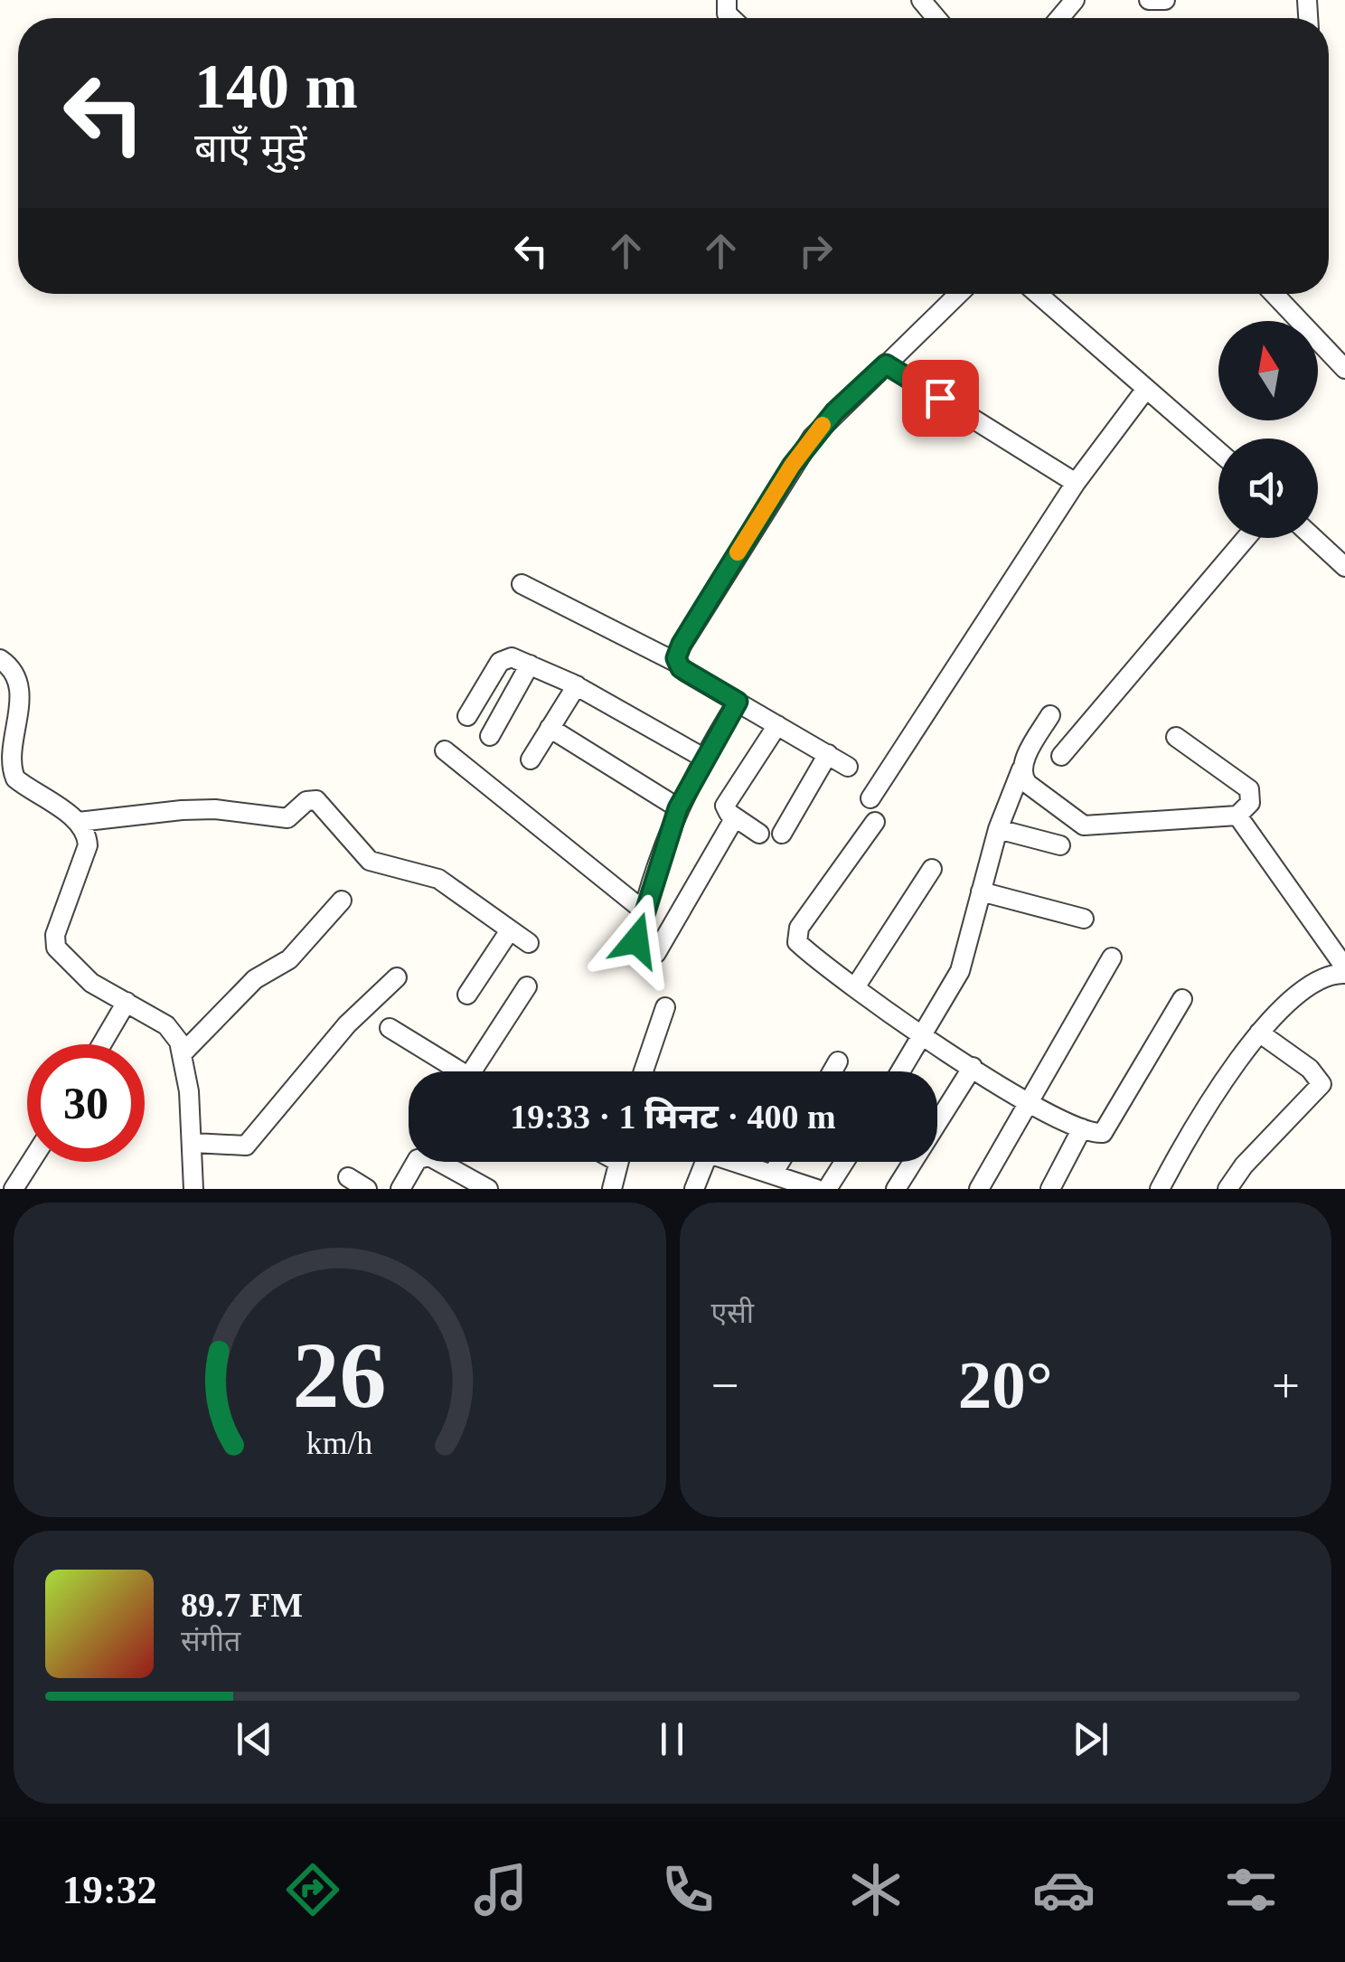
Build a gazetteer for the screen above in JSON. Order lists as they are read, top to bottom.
{
  "north": "top",
  "page": {
    "turn": ["140 m", "बाएँ मुड़ें"],
    "limit": "30",
    "trip": "19:33 · 1 मिनट · 400 m",
    "tile": "एसी",
    "heat": ["−", "20°", "+"],
    "song": ["89.7 FM", "संगीत"],
    "tabs": "19:32",
    "gauge": ["26", "km/h"]
  }
}
